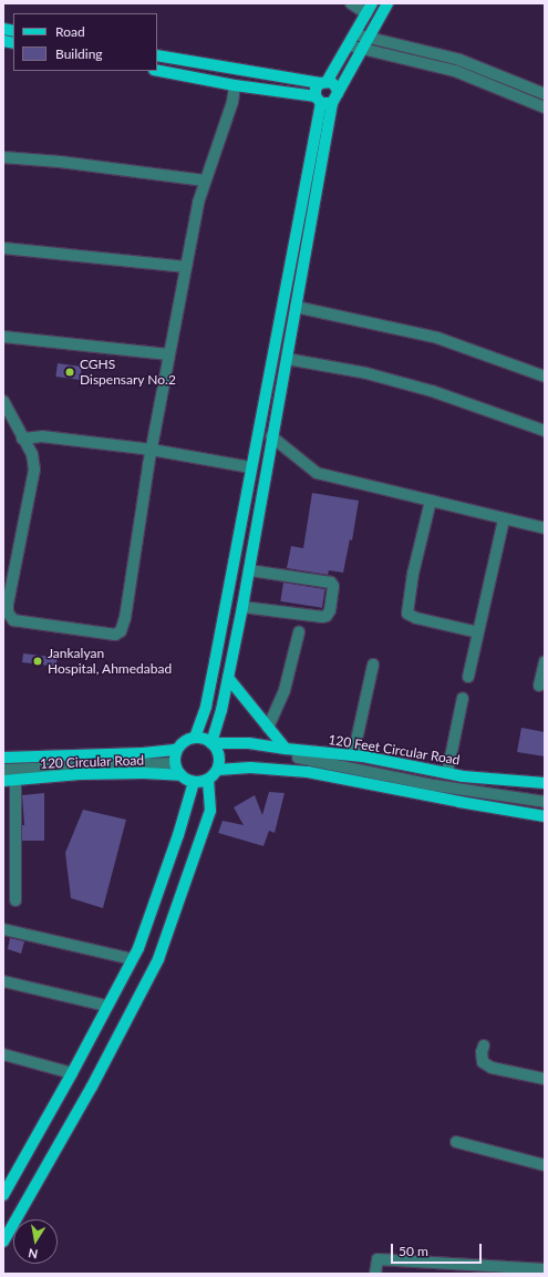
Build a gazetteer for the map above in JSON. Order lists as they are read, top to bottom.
{
  "streets": {
    "main road": ["120 Feet Circular Road", "120 Circular Road"]
  },
  "crossings": [
    ["120 Feet Circular Road", "120 Circular Road"]
  ],
  "places": ["CGHS Dispensary No.2", "Jankalyan Hospital, Ahmedabad"],
  "legend": ["Road", "Building"],
  "scale_bar": "50 m",
  "north": "bottom"
}
